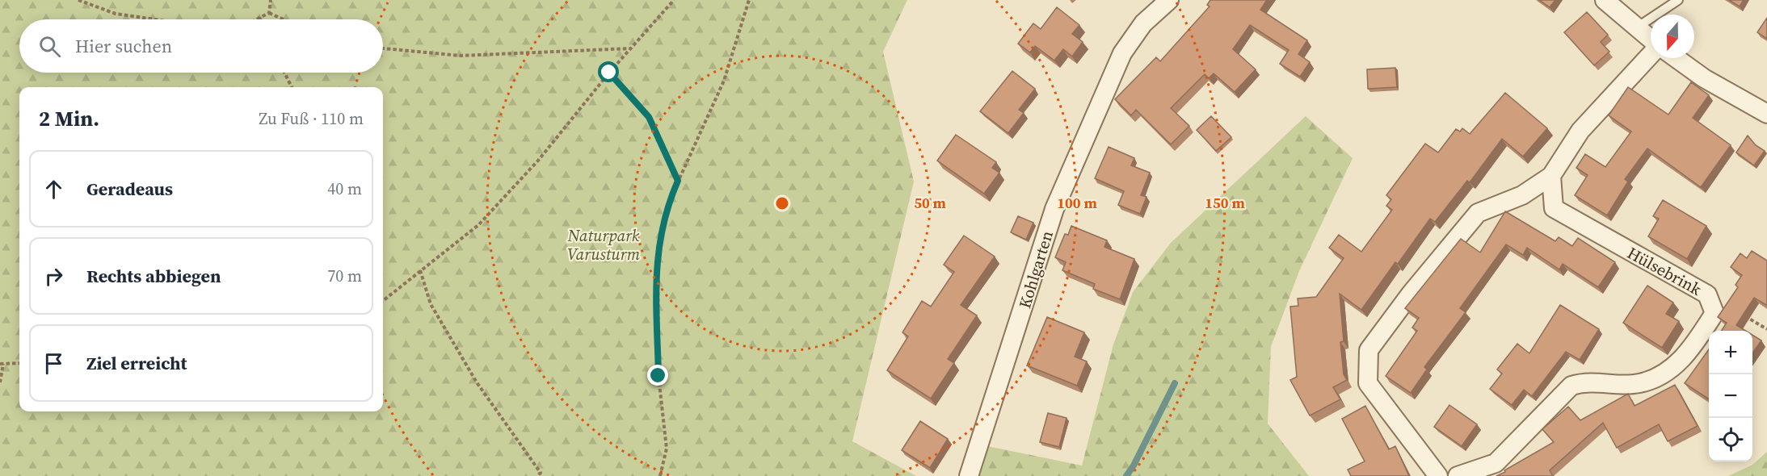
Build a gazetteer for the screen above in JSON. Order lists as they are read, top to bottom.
{
  "streets": {
    "street": ["Kohlgarten", "Hülsebrink"]
  },
  "parks": ["Naturpark Varusturm"],
  "north": "bottom",
  "page": {
    "search": "Hier suchen",
    "heading": ["2 Min.", "Zu Fuß · 110 m"],
    "list": [
      ["Geradeaus", "40 m"],
      ["Rechts abbiegen", "70 m"],
      "Ziel erreicht"
    ],
    "map_buttons": ["+", "−"]
  },
  "rings": ["50 m", "100 m", "150 m"]
}
